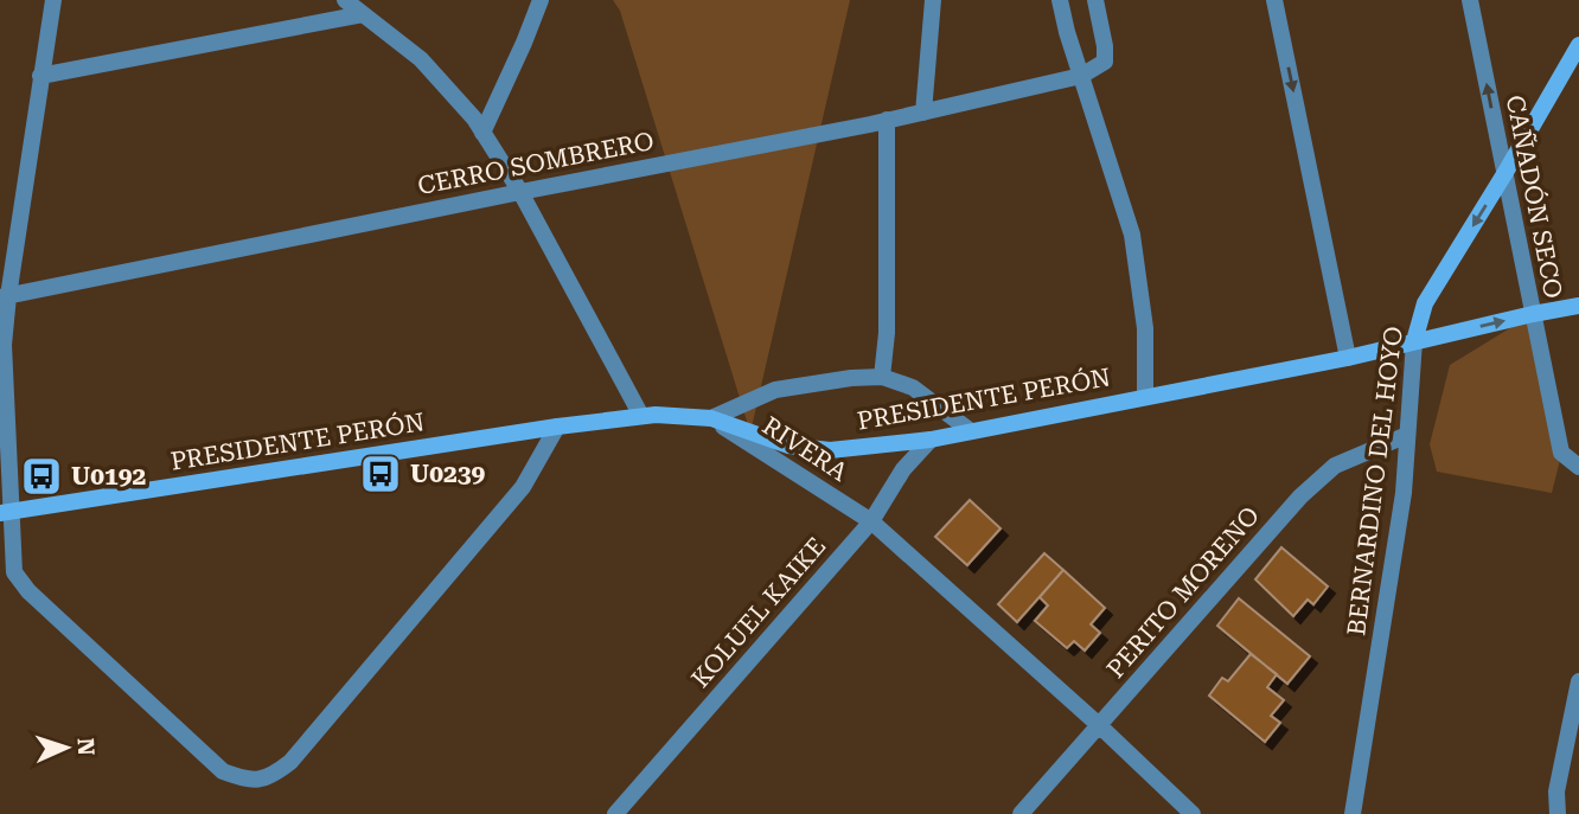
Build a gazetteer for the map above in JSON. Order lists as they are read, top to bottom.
{
  "streets": {
    "street": [
      "CERRO SOMBRERO",
      "CAÑADÓN SECO",
      "PRESIDENTE PERÓN",
      "RIVERA",
      "BERNARDINO DEL HOYO",
      "PERITO MORENO",
      "KOLUEL KAIKE"
    ]
  },
  "crossings": [
    ["CAÑADÓN SECO", "PRESIDENTE PERÓN"],
    ["CAÑADÓN SECO", "BERNARDINO DEL HOYO"],
    ["PRESIDENTE PERÓN", "RIVERA"],
    ["PRESIDENTE PERÓN", "BERNARDINO DEL HOYO"],
    ["PRESIDENTE PERÓN", "KOLUEL KAIKE"],
    ["RIVERA", "PERITO MORENO"],
    ["RIVERA", "KOLUEL KAIKE"],
    ["BERNARDINO DEL HOYO", "PERITO MORENO"]
  ],
  "one_way": ["CAÑADÓN SECO"],
  "places": {
    "bus stop": ["U0239", "U0192"]
  },
  "north": "right"
}
